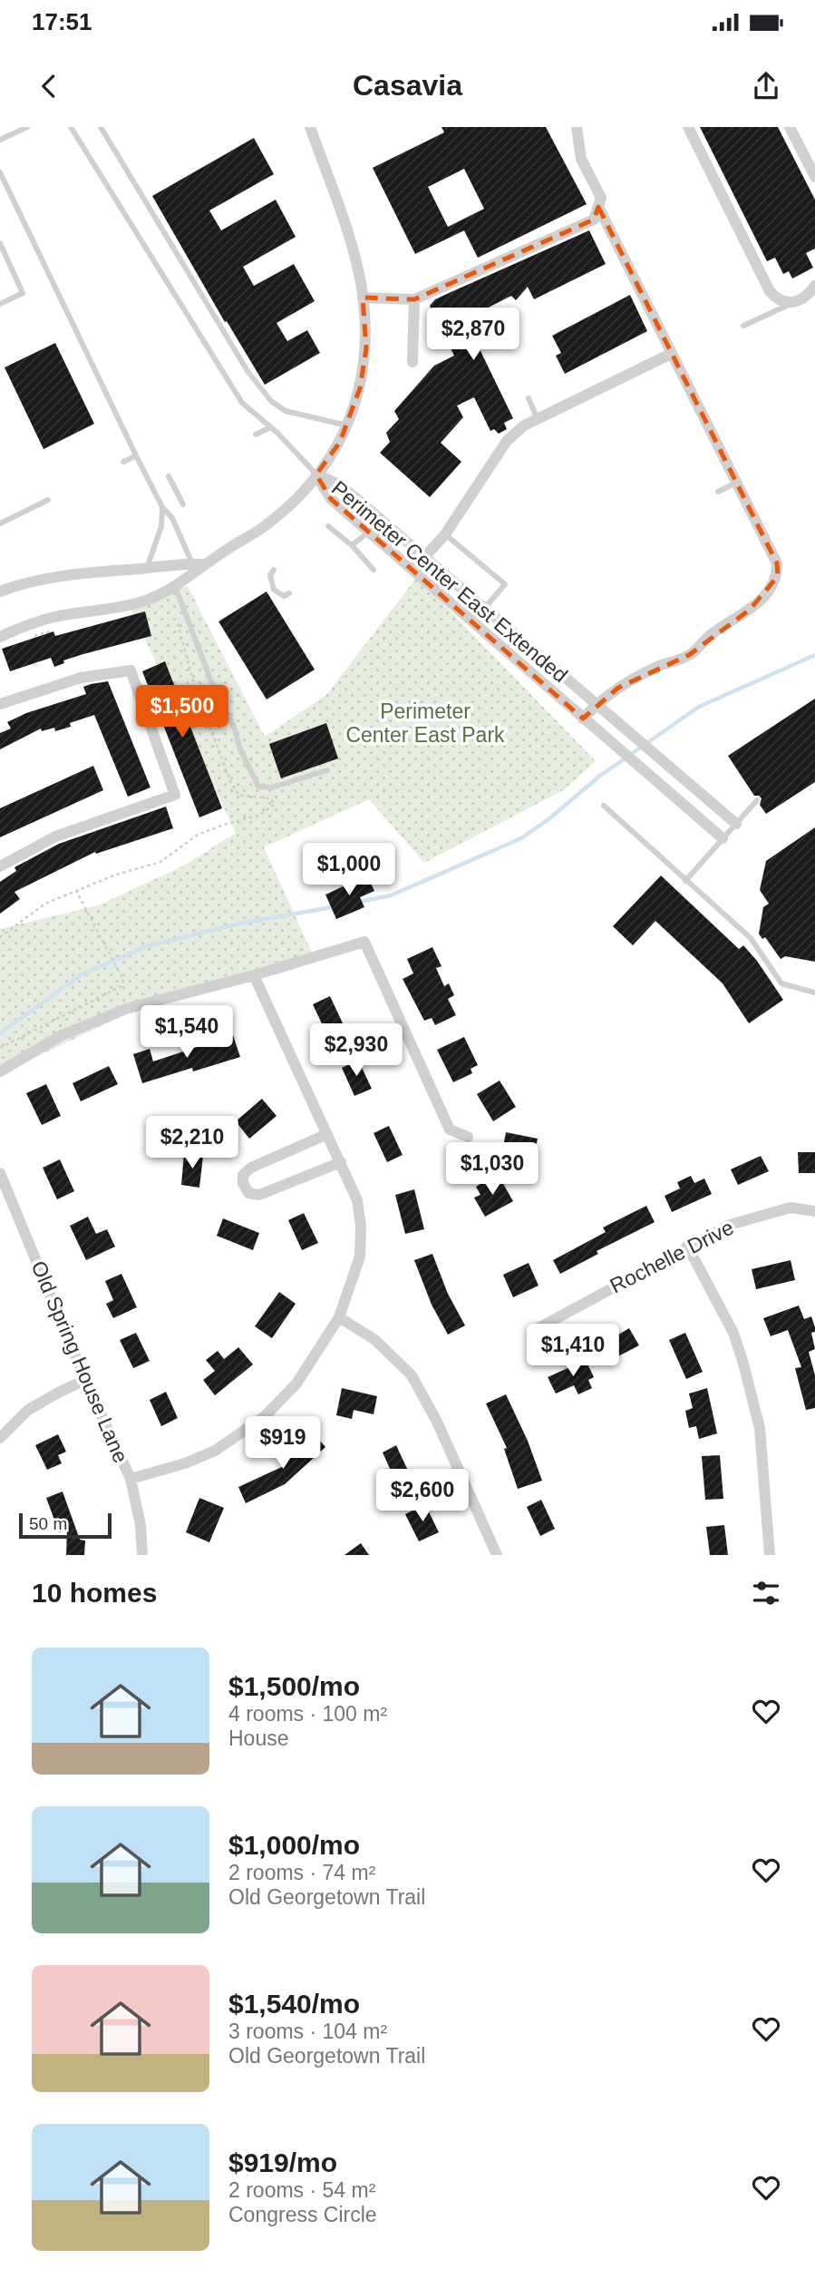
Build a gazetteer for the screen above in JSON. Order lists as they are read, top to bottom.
{
  "streets": {
    "street": ["Perimeter Center East Extended", "Rochelle Drive", "Old Spring House Lane"]
  },
  "parks": ["Perimeter Center East Park"],
  "scale_bar": "50 m",
  "page": {
    "status": "17:51",
    "header": "Casavia",
    "price": [
      "$2,870",
      "$1,500",
      "$1,000",
      "$1,540",
      "$2,930",
      "$2,210",
      "$1,030",
      "$1,410",
      "$919",
      "$2,600"
    ],
    "scale": "50 m",
    "heading": "10 homes",
    "list": [
      {
        "name": "$1,500/mo",
        "note": "4 rooms · 100 m² · House"
      },
      {
        "name": "$1,000/mo",
        "note": "2 rooms · 74 m² · Old Georgetown Trail"
      },
      {
        "name": "$1,540/mo",
        "note": "3 rooms · 104 m² · Old Georgetown Trail"
      },
      {
        "name": "$919/mo",
        "note": "2 rooms · 54 m² · Congress Circle"
      }
    ]
  }
}
